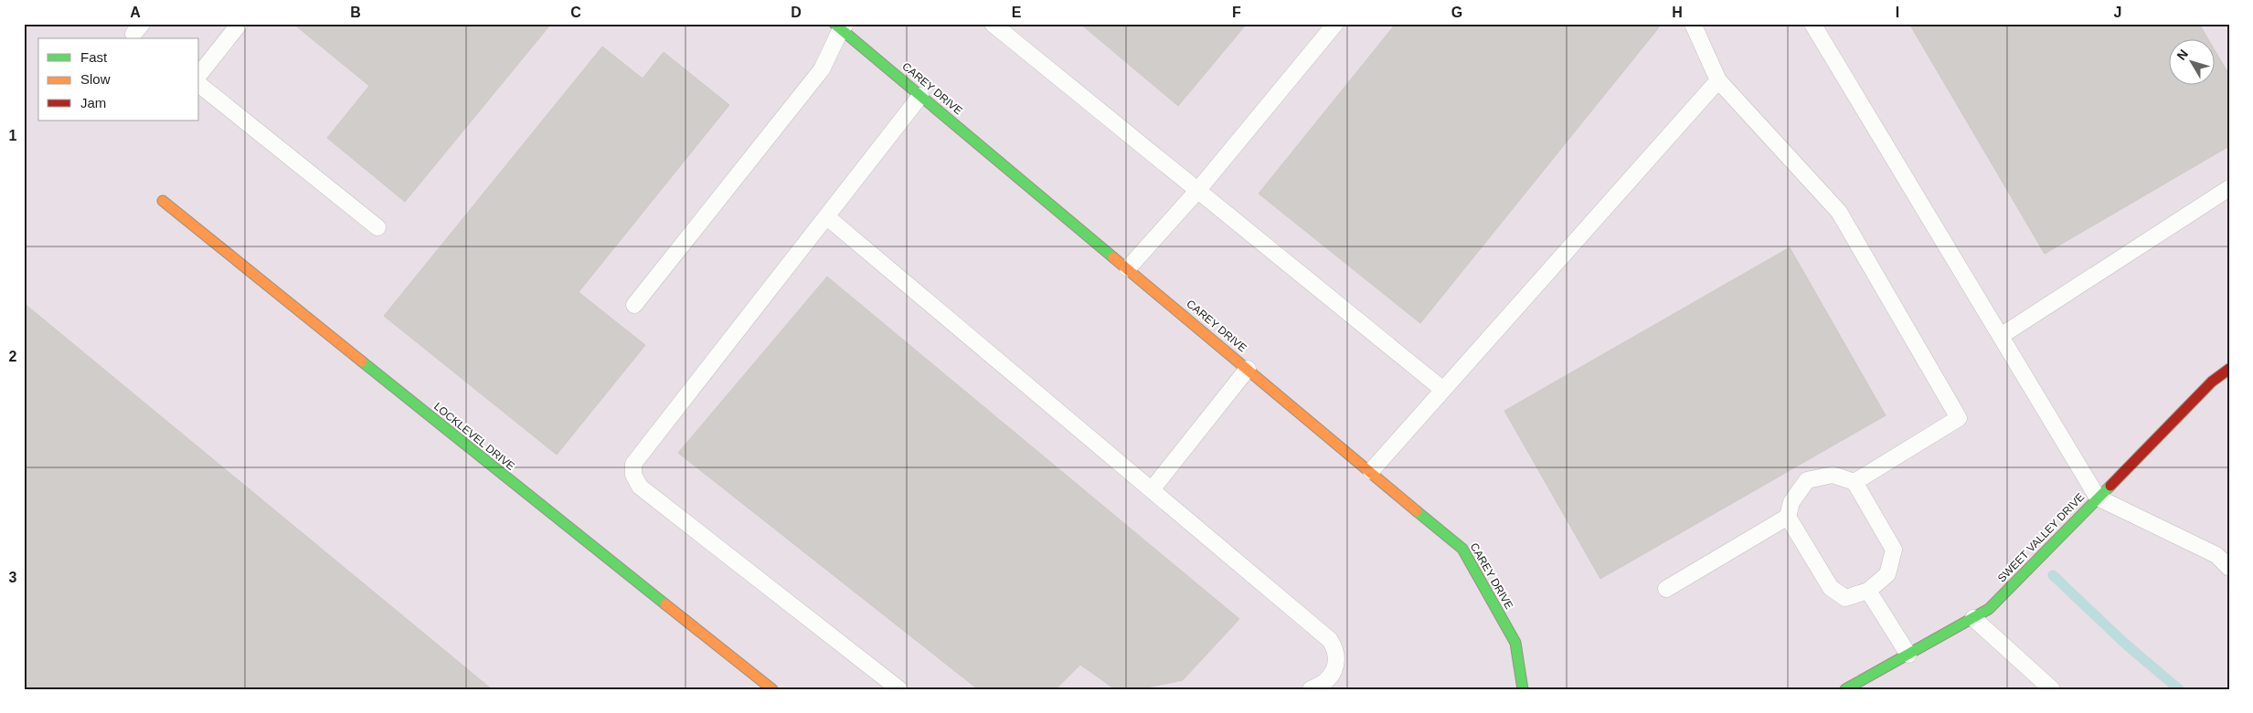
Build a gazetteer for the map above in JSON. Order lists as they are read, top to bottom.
{
  "streets": {
    "street": ["CAREY DRIVE", "LOCKLEVEL DRIVE", "SWEET VALLEY DRIVE"]
  },
  "legend": ["Fast", "Slow", "Jam"],
  "north": "top left",
  "grid": {
    "columns": [
      "A",
      "B",
      "C",
      "D",
      "E",
      "F",
      "G",
      "H",
      "I",
      "J"
    ],
    "rows": ["1", "2", "3"]
  }
}
